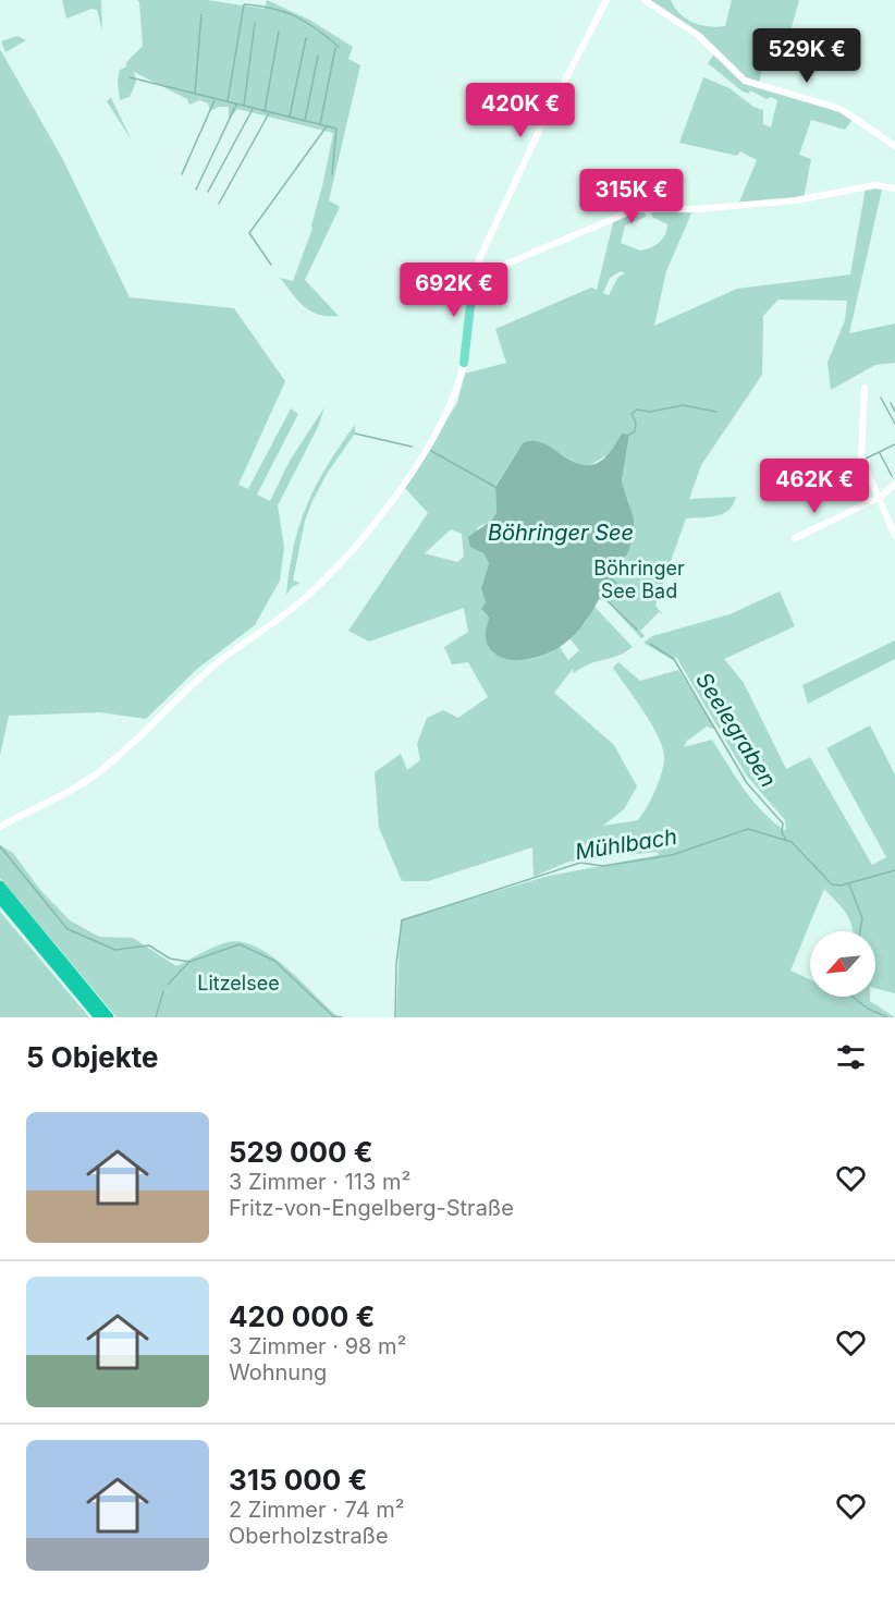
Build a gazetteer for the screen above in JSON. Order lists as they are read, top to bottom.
{
  "water": ["Böhringer See", "Seelegraben", "Mühlbach"],
  "parks": ["Böhringer See Bad", "Litzelsee"],
  "north": "bottom left",
  "page": {
    "price": [
      "529K €",
      "420K €",
      "315K €",
      "692K €",
      "462K €"
    ],
    "heading": "5 Objekte",
    "list": [
      {
        "name": "529 000 €",
        "note": "3 Zimmer · 113 m² · Fritz-von-Engelberg-Straße"
      },
      {
        "name": "420 000 €",
        "note": "3 Zimmer · 98 m² · Wohnung"
      },
      {
        "name": "315 000 €",
        "note": "2 Zimmer · 74 m² · Oberholzstraße"
      }
    ]
  }
}
